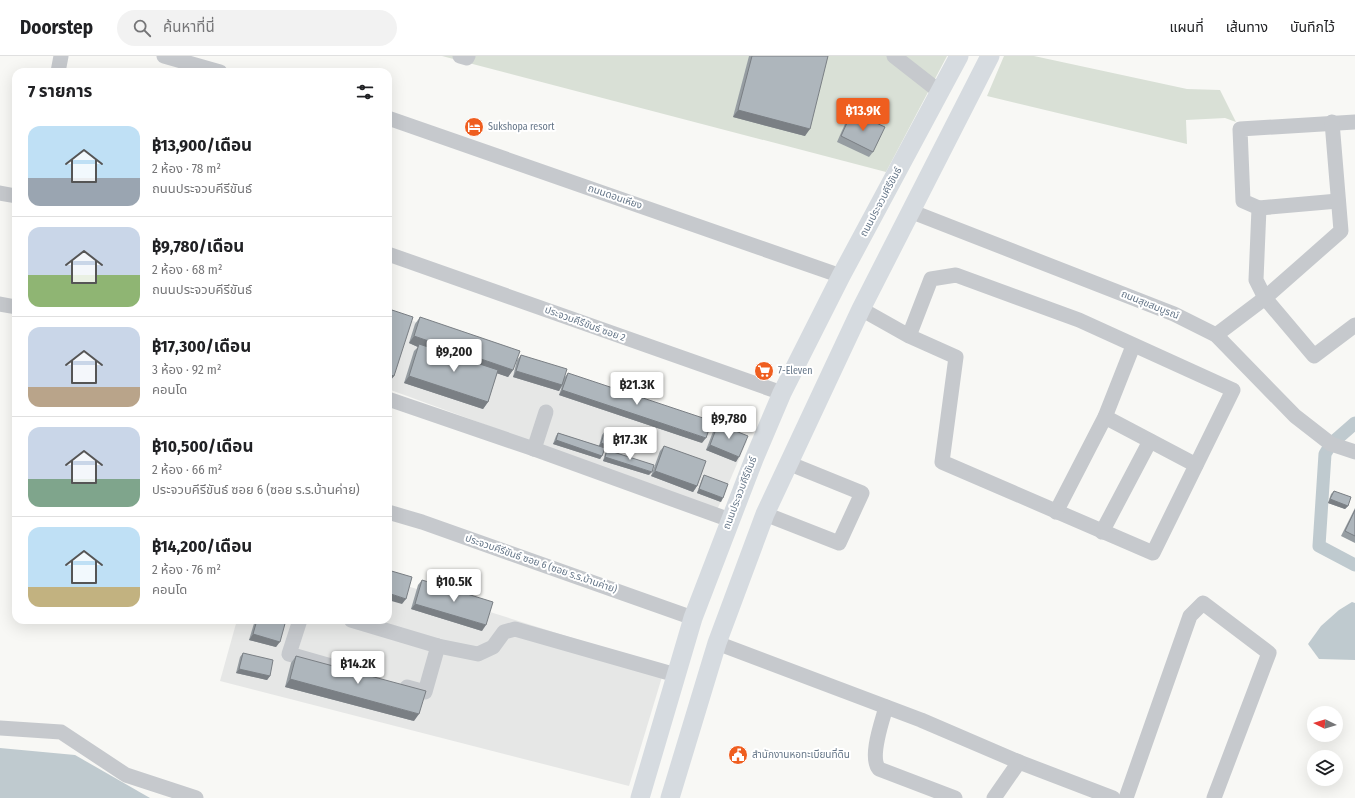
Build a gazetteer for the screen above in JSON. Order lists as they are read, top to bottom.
{
  "streets": {
    "main road": ["ถนนประจวบคีรีขันธ์"],
    "street": [
      "ถนนดอนเหียง",
      "ถนนสุขสมบูรณ์",
      "ประจวบคีรีขันธ์ ซอย 2",
      "ประจวบคีรีขันธ์ ซอย 6 (ซอย ร.ร.บ้านค่าย)"
    ]
  },
  "crossings": [
    ["ถนนดอนเหียง", "ถนนประจวบคีรีขันธ์"],
    ["ถนนประจวบคีรีขันธ์", "ประจวบคีรีขันธ์ ซอย 2"],
    ["ถนนประจวบคีรีขันธ์", "ประจวบคีรีขันธ์ ซอย 6 (ซอย ร.ร.บ้านค่าย)"]
  ],
  "places": {
    "hotel": ["Sukshopa resort"],
    "supermarket": ["7-Eleven"],
    "public building": ["สำนักงานหอทะเบียนที่ดิน"]
  },
  "north": "left",
  "page": {
    "header": "Doorstep",
    "search": "ค้นหาที่นี่",
    "nav": ["แผนที่", "เส้นทาง", "บันทึกไว้"],
    "heading": "7 รายการ",
    "price": [
      "฿13.9K",
      "฿9,200",
      "฿21.3K",
      "฿9,780",
      "฿17.3K",
      "฿10.5K",
      "฿14.2K"
    ],
    "list": [
      {
        "name": "฿13,900/เดือน",
        "note": "2 ห้อง · 78 m² · ถนนประจวบคีรีขันธ์"
      },
      {
        "name": "฿9,780/เดือน",
        "note": "2 ห้อง · 68 m² · ถนนประจวบคีรีขันธ์"
      },
      {
        "name": "฿17,300/เดือน",
        "note": "3 ห้อง · 92 m² · คอนโด"
      },
      {
        "name": "฿10,500/เดือน",
        "note": "2 ห้อง · 66 m² · ประจวบคีรีขันธ์ ซอย 6 (ซอย ร.ร.บ้านค่าย)"
      },
      {
        "name": "฿14,200/เดือน",
        "note": "2 ห้อง · 76 m² · คอนโด"
      }
    ]
  }
}
